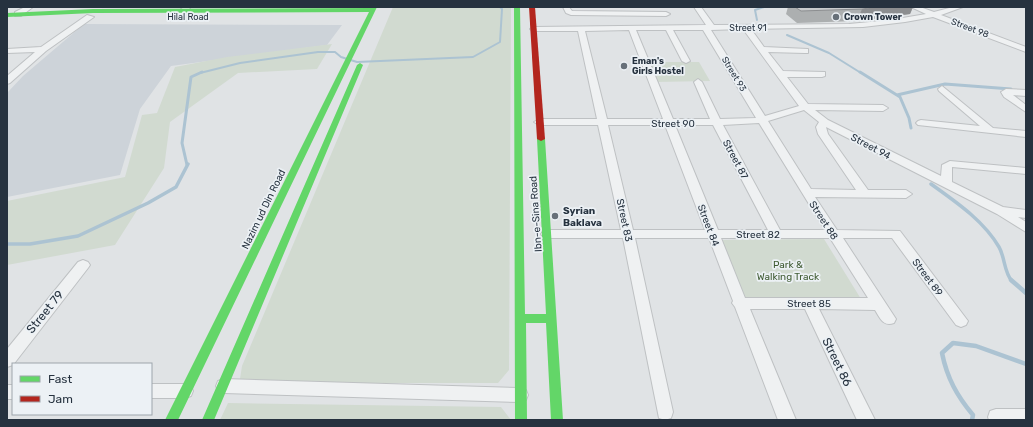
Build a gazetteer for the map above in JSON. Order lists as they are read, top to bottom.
{
  "streets": {
    "main road": ["Hilal Road", "Nazim ud Din Road", "Ibn-e-Sina Road"],
    "street": [
      "Street 91",
      "Street 98",
      "Street 93",
      "Street 90",
      "Street 94",
      "Street 87",
      "Street 83",
      "Street 88",
      "Street 84",
      "Street 82",
      "Street 89",
      "Street 85",
      "Street 79",
      "Street 86"
    ]
  },
  "crossings": [
    ["Hilal Road", "Nazim ud Din Road"],
    ["Street 91", "Street 98"],
    ["Street 91", "Street 93"],
    ["Street 91", "Street 94"],
    ["Street 91", "Ibn-e-Sina Road"],
    ["Street 91", "Street 83"],
    ["Street 91", "Street 84"],
    ["Street 93", "Street 90"],
    ["Street 93", "Street 88"],
    ["Street 90", "Street 94"],
    ["Street 90", "Street 87"],
    ["Street 90", "Ibn-e-Sina Road"],
    ["Street 90", "Street 83"],
    ["Street 90", "Street 88"],
    ["Street 90", "Street 84"],
    ["Street 87", "Street 82"],
    ["Ibn-e-Sina Road", "Street 82"],
    ["Street 83", "Street 82"],
    ["Street 88", "Street 82"],
    ["Street 88", "Street 85"],
    ["Street 84", "Street 82"],
    ["Street 84", "Street 85"],
    ["Street 82", "Street 89"],
    ["Street 85", "Street 86"]
  ],
  "parks": ["Park & Walking Track"],
  "places": ["Crown Tower", "Eman's Girls Hostel", "Syrian Baklava"],
  "legend": ["Fast", "Jam"]
}
